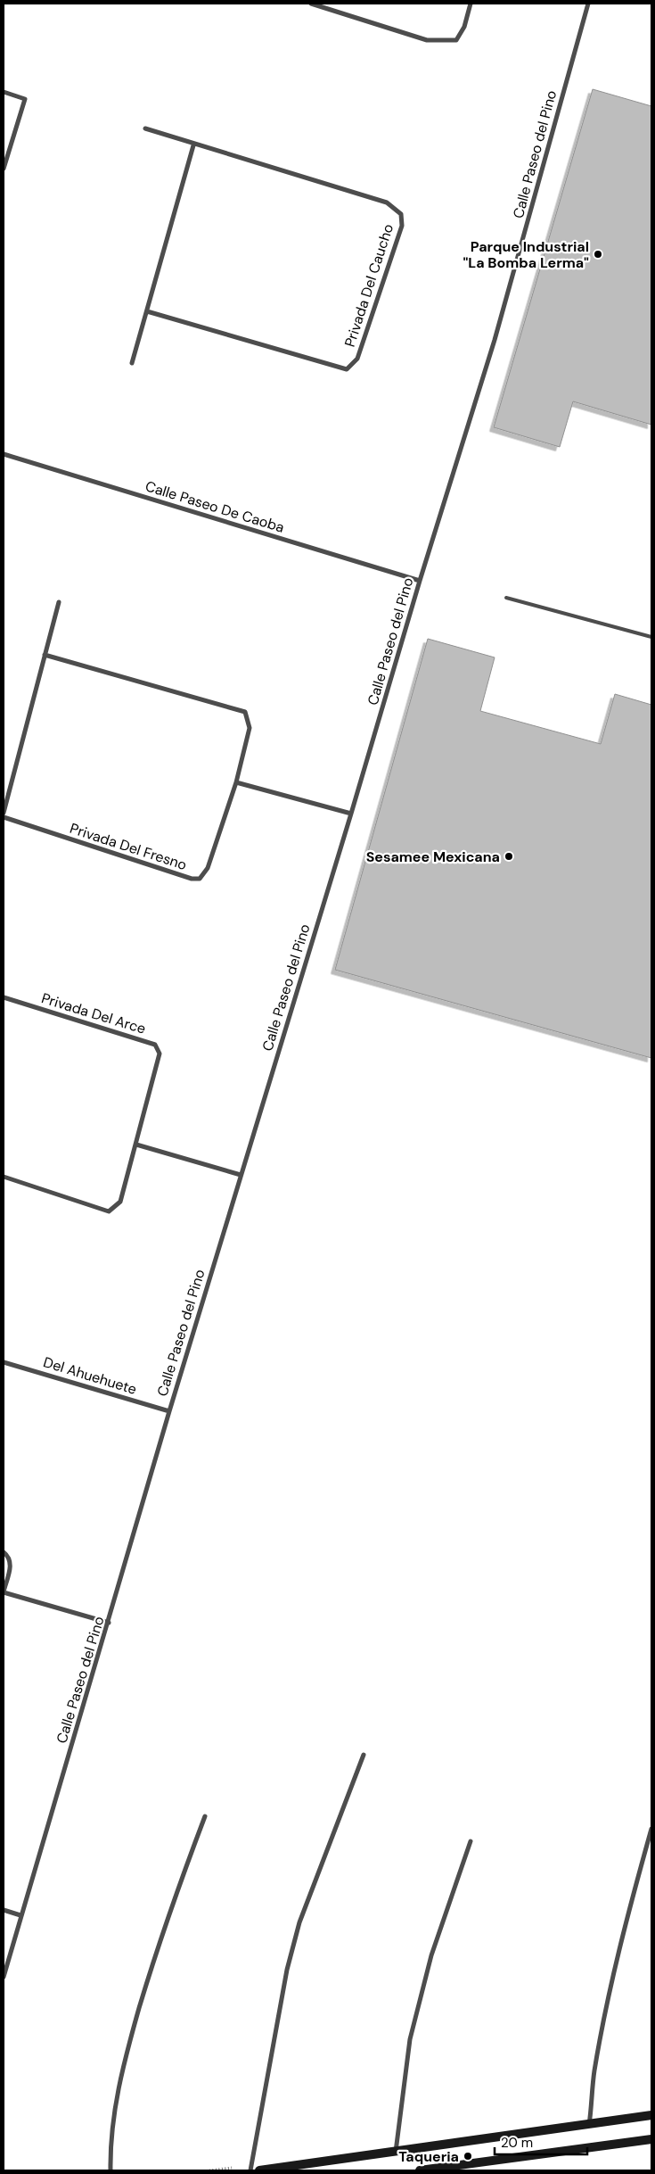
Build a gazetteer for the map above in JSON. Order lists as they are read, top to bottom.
{
  "streets": {
    "street": [
      "Calle Paseo del Pino",
      "Privada Del Caucho",
      "Calle Paseo De Caoba",
      "Privada Del Fresno",
      "Privada Del Arce",
      "Del Ahuehuete"
    ]
  },
  "crossings": [
    ["Calle Paseo del Pino", "Calle Paseo De Caoba"],
    ["Calle Paseo del Pino", "Del Ahuehuete"]
  ],
  "places": ["Parque Industrial \"La Bomba Lerma\"", "Sesamee Mexicana", "Taqueria"],
  "scale_bar": "20 m"
}
